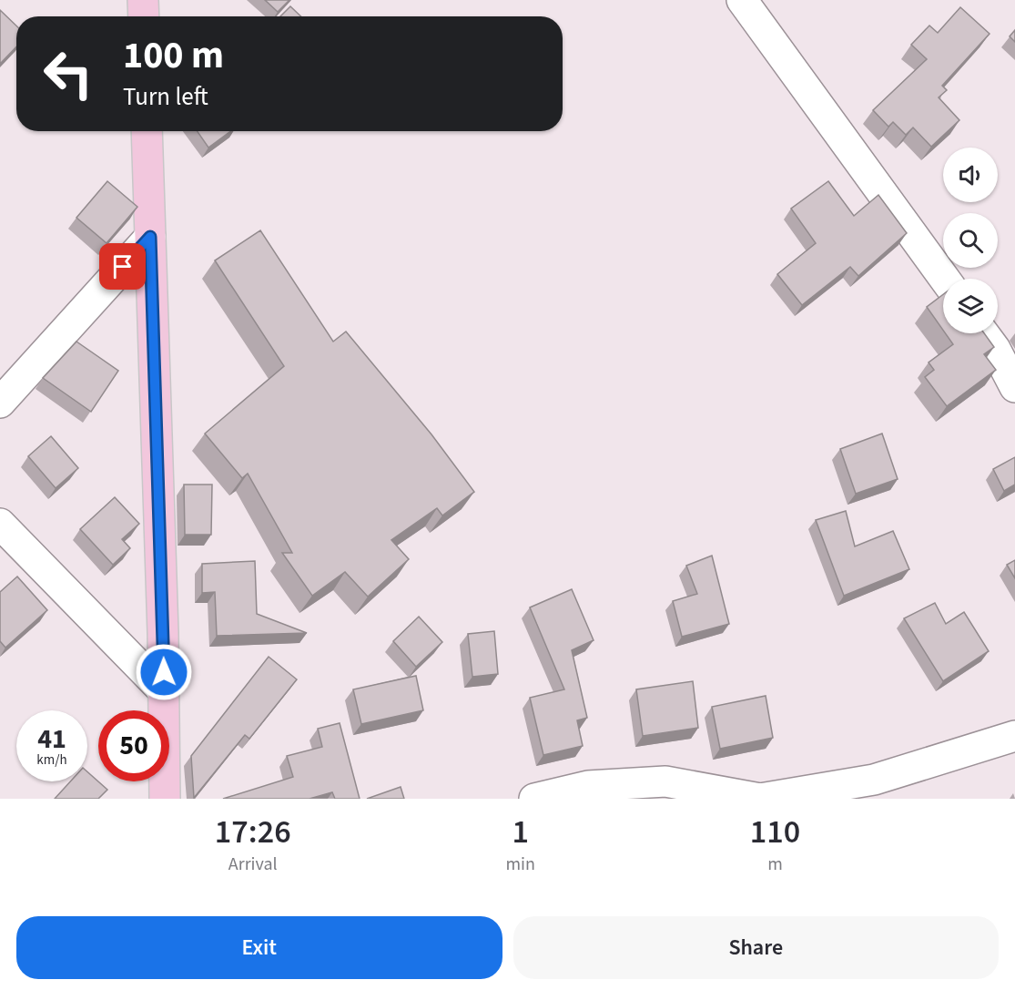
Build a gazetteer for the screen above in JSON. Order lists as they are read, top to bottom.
{
  "page": {
    "turn": ["100 m", "Turn left"],
    "speed": "41 km/h",
    "limit": "50",
    "eta": [
      "17:26",
      "Arrival",
      "1",
      "min",
      "110",
      "m"
    ],
    "buttons": ["Exit", "Share"]
  }
}
